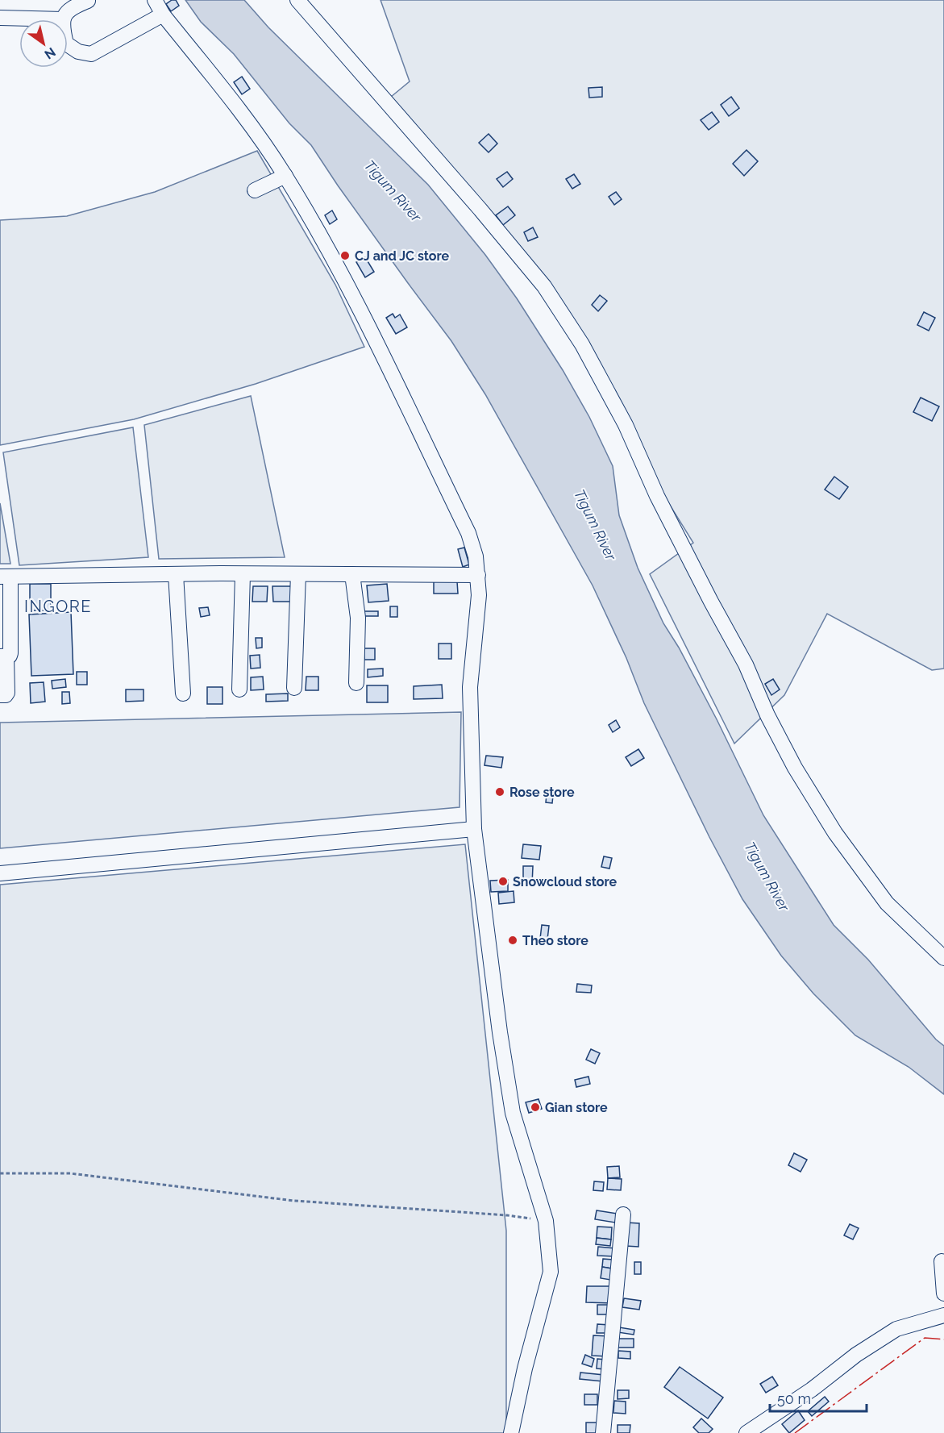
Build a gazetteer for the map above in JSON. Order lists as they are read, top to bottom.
{
  "districts": ["INGORE"],
  "water": ["Tigum River"],
  "places": [
    "CJ and JC store",
    "Rose store",
    "Snowcloud store",
    "Theo store",
    "Gian store"
  ],
  "scale_bar": "50 m",
  "north": "bottom right"
}
